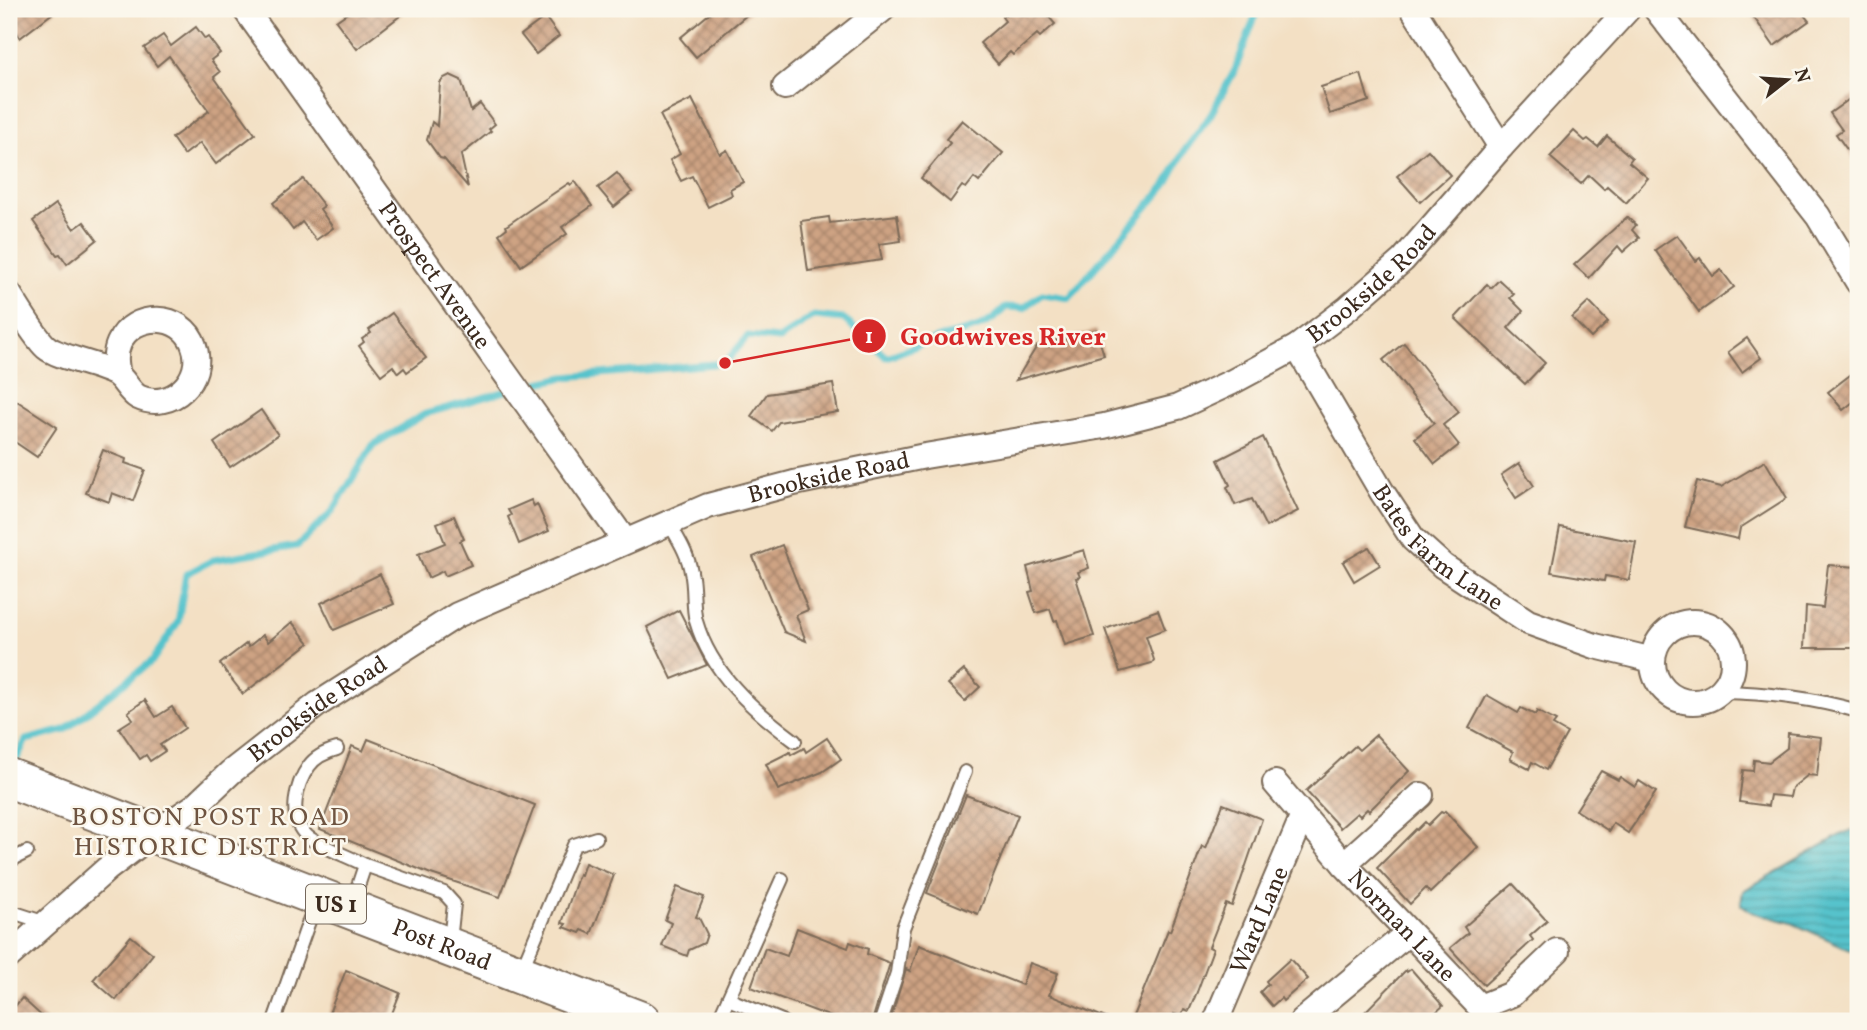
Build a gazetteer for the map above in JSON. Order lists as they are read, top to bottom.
{
  "streets": {
    "main road": ["US 1", "Post Road"],
    "street": [
      "Prospect Avenue",
      "Brookside Road",
      "Bates Farm Lane",
      "Ward Lane",
      "Norman Lane"
    ]
  },
  "crossings": [
    ["Prospect Avenue", "Brookside Road"],
    ["Brookside Road", "Bates Farm Lane"],
    ["Brookside Road", "Post Road"],
    ["Ward Lane", "Norman Lane"]
  ],
  "districts": ["BOSTON POST ROAD HISTORIC DISTRICT"],
  "places": ["Goodwives River"],
  "north": "right"
}
